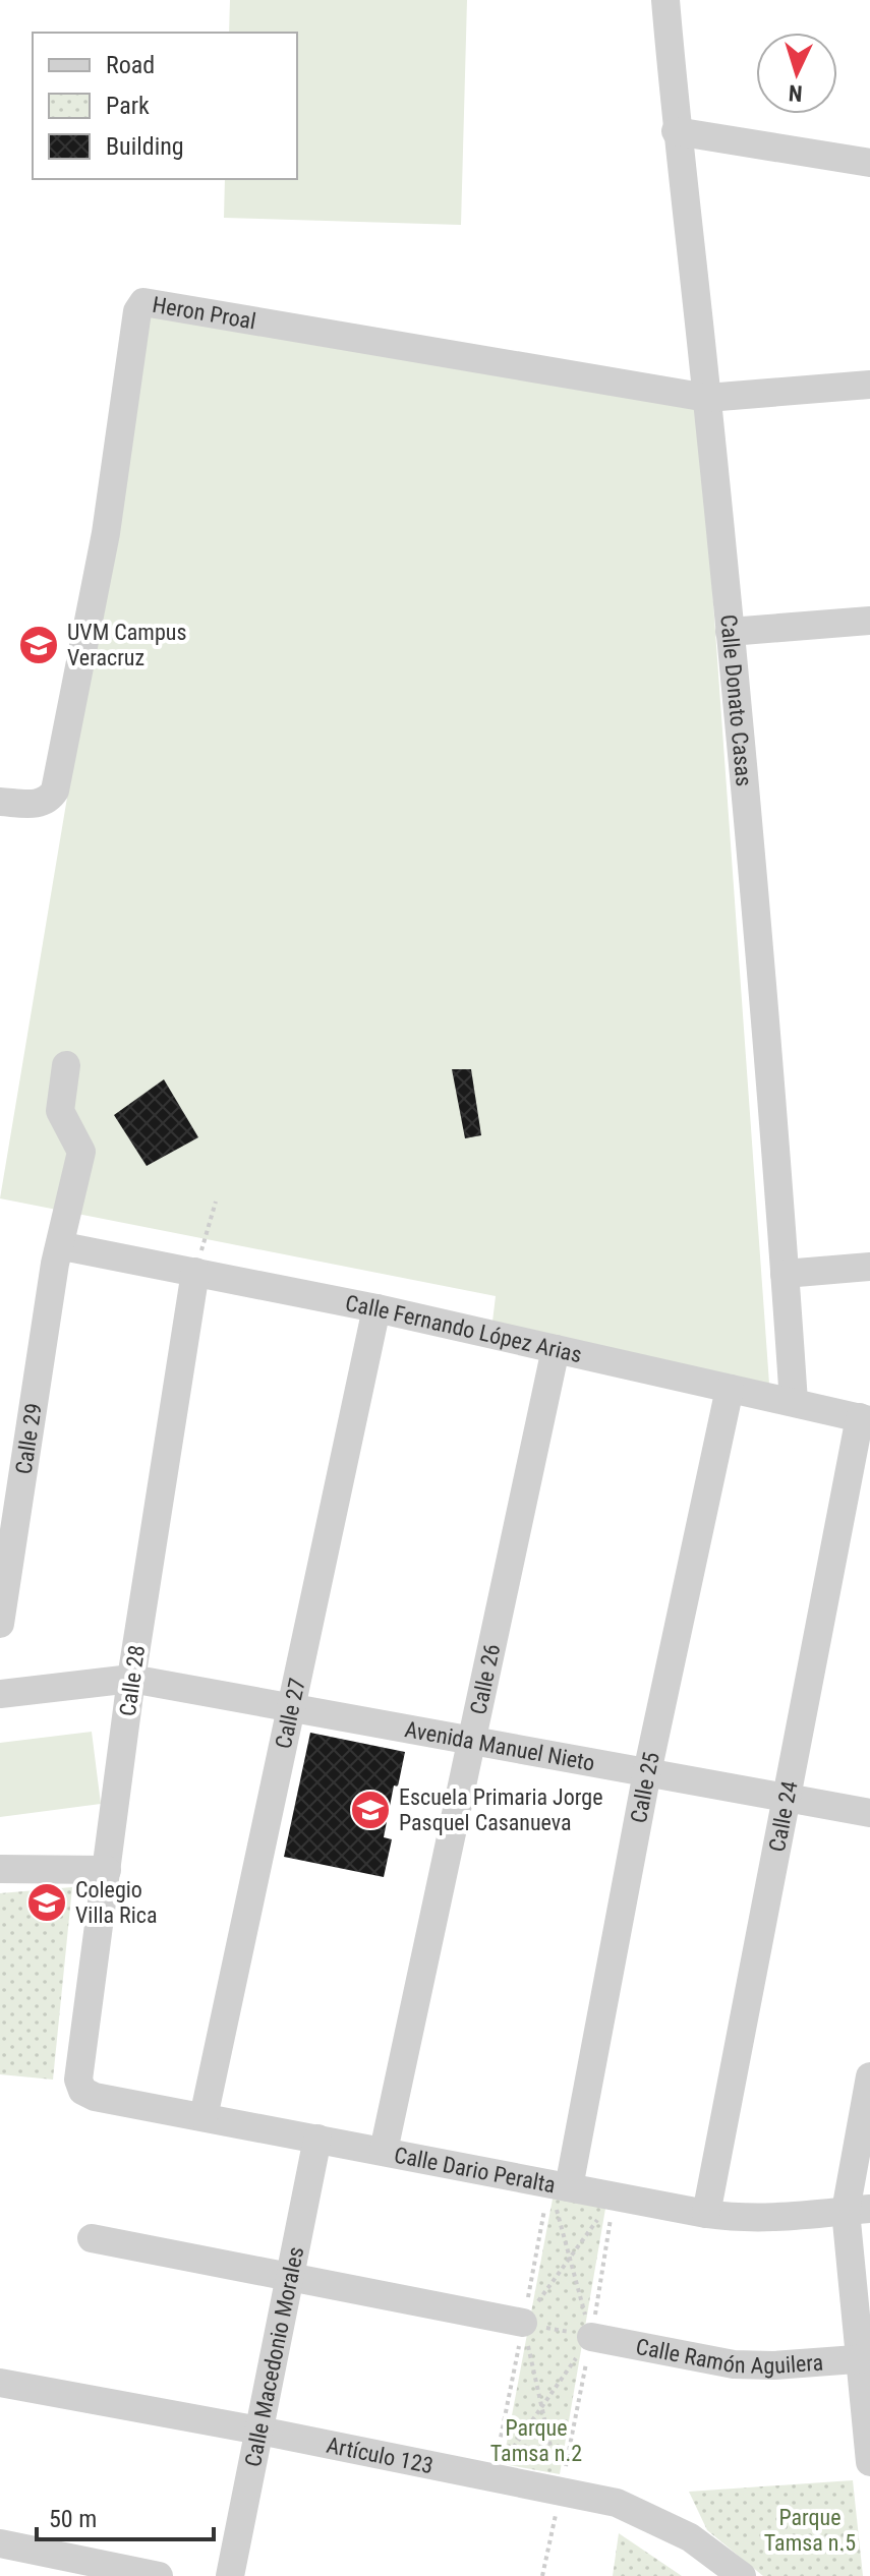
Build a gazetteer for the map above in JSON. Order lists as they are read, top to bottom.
{
  "streets": {
    "street": [
      "Heron Proal",
      "Calle Donato Casas",
      "Calle Fernando López Arias",
      "Calle 29",
      "Calle 26",
      "Calle 28",
      "Calle 27",
      "Avenida Manuel Nieto",
      "Calle 25",
      "Calle 24",
      "Calle Dario Peralta",
      "Calle Ramón Aguilera",
      "Calle Macedonio Morales",
      "Artículo 123"
    ]
  },
  "crossings": [
    ["Heron Proal", "Calle Donato Casas"],
    ["Calle Donato Casas", "Calle Fernando López Arias"],
    ["Calle Fernando López Arias", "Calle 29"],
    ["Calle Fernando López Arias", "Calle 26"],
    ["Calle Fernando López Arias", "Calle 28"],
    ["Calle Fernando López Arias", "Calle 27"],
    ["Calle Fernando López Arias", "Calle 25"],
    ["Calle Fernando López Arias", "Calle 24"],
    ["Calle 26", "Avenida Manuel Nieto"],
    ["Calle 26", "Calle Dario Peralta"],
    ["Calle 28", "Avenida Manuel Nieto"],
    ["Calle 28", "Calle Dario Peralta"],
    ["Calle 27", "Avenida Manuel Nieto"],
    ["Calle 27", "Calle Dario Peralta"],
    ["Avenida Manuel Nieto", "Calle 25"],
    ["Avenida Manuel Nieto", "Calle 24"],
    ["Calle 25", "Calle Dario Peralta"],
    ["Calle 24", "Calle Dario Peralta"],
    ["Calle Dario Peralta", "Calle Macedonio Morales"],
    ["Calle Macedonio Morales", "Artículo 123"]
  ],
  "parks": ["Parque Tamsa n.2", "Parque Tamsa n.5"],
  "places": {
    "school or university": ["UVM Campus Veracruz", "Escuela Primaria Jorge Pasquel Casanueva", "Colegio Villa Rica"]
  },
  "legend": ["Road", "Park", "Building"],
  "scale_bar": "50 m",
  "north": "bottom"
}
